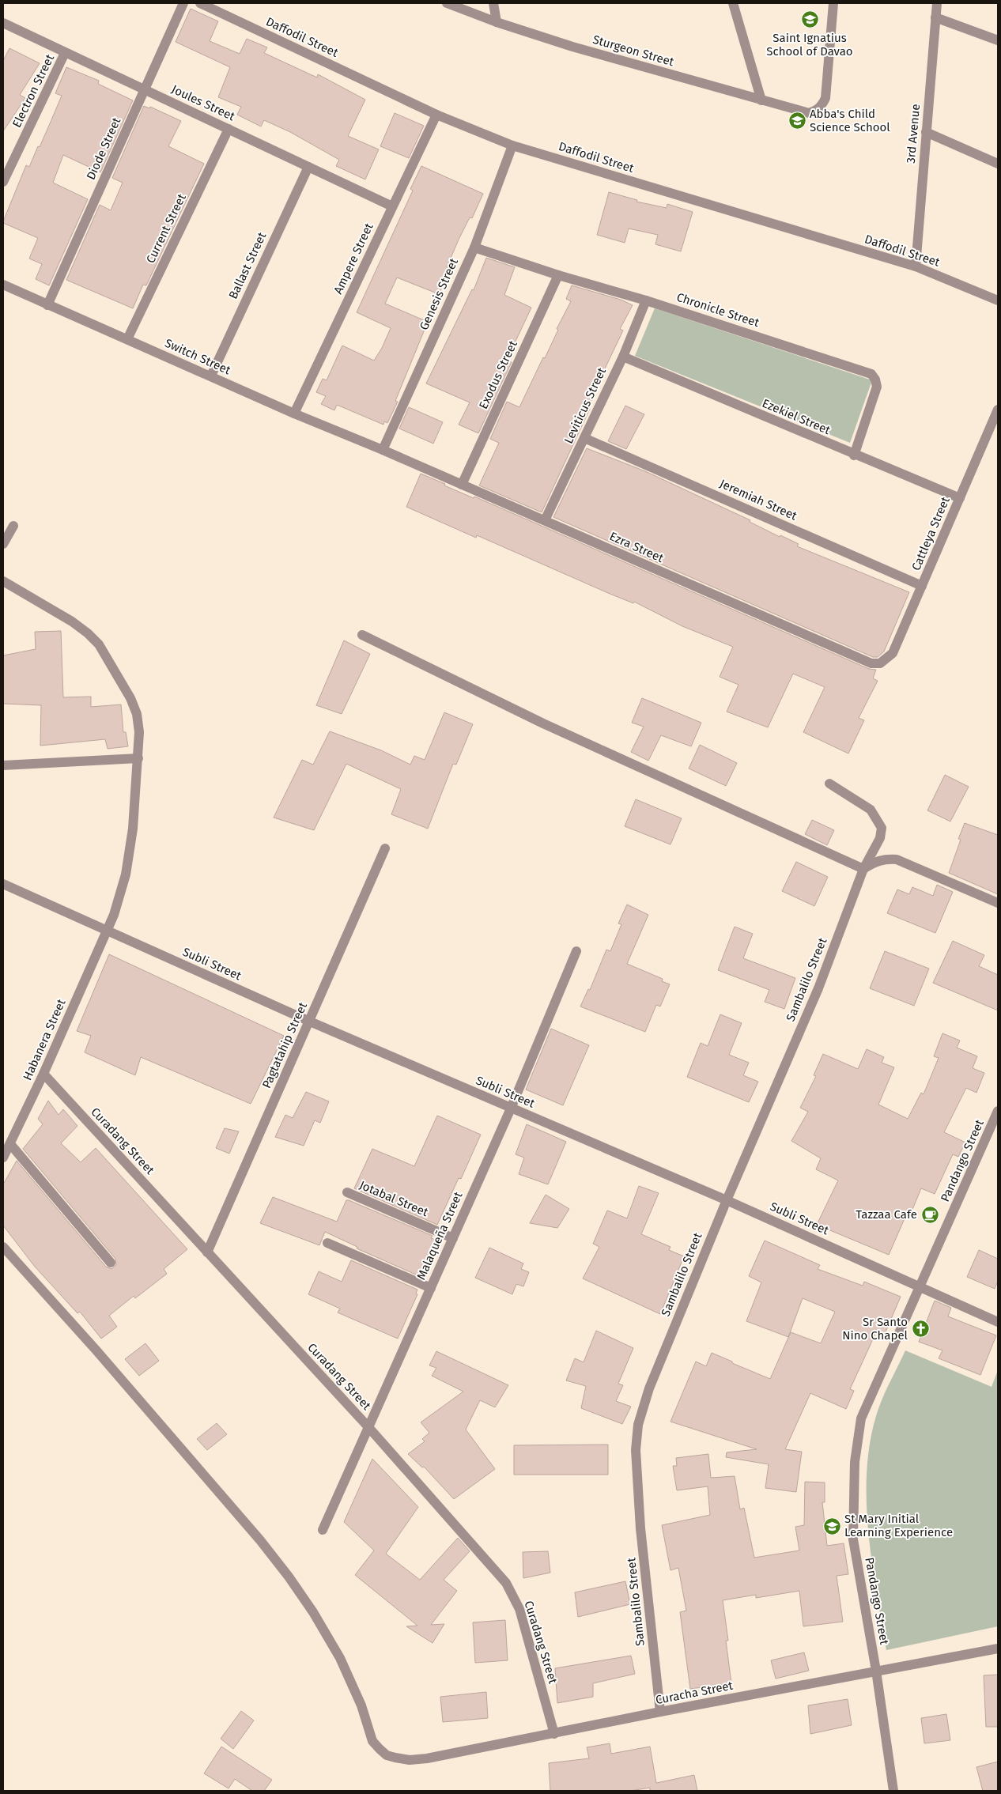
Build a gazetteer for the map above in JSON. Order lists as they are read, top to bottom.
{
  "streets": {
    "street": [
      "Daffodil Street",
      "Sturgeon Street",
      "Electron Street",
      "Joules Street",
      "3rd Avenue",
      "Diode Street",
      "Current Street",
      "Ampere Street",
      "Ballast Street",
      "Genesis Street",
      "Chronicle Street",
      "Switch Street",
      "Exodus Street",
      "Leviticus Street",
      "Ezekiel Street",
      "Jeremiah Street",
      "Cattleya Street",
      "Ezra Street",
      "Subli Street",
      "Sambalilo Street",
      "Habanera Street",
      "Pagtatahip Street",
      "Curadang Street",
      "Pandango Street",
      "Jotabal Street",
      "Malaqueña Street",
      "Curacha Street"
    ]
  },
  "crossings": [
    ["Daffodil Street", "3rd Avenue"],
    ["Daffodil Street", "Ampere Street"],
    ["Daffodil Street", "Genesis Street"],
    ["Electron Street", "Joules Street"],
    ["Joules Street", "Diode Street"],
    ["Joules Street", "Current Street"],
    ["Joules Street", "Ampere Street"],
    ["Joules Street", "Ballast Street"],
    ["Diode Street", "Switch Street"],
    ["Current Street", "Switch Street"],
    ["Ampere Street", "Switch Street"],
    ["Ballast Street", "Switch Street"],
    ["Genesis Street", "Chronicle Street"],
    ["Genesis Street", "Switch Street"],
    ["Genesis Street", "Ezra Street"],
    ["Chronicle Street", "Exodus Street"],
    ["Chronicle Street", "Leviticus Street"],
    ["Chronicle Street", "Ezekiel Street"],
    ["Switch Street", "Ezra Street"],
    ["Exodus Street", "Ezra Street"],
    ["Leviticus Street", "Ezekiel Street"],
    ["Leviticus Street", "Jeremiah Street"],
    ["Leviticus Street", "Ezra Street"],
    ["Ezekiel Street", "Cattleya Street"],
    ["Jeremiah Street", "Cattleya Street"],
    ["Cattleya Street", "Ezra Street"],
    ["Subli Street", "Sambalilo Street"],
    ["Subli Street", "Habanera Street"],
    ["Subli Street", "Pagtatahip Street"],
    ["Subli Street", "Pandango Street"],
    ["Subli Street", "Malaqueña Street"],
    ["Sambalilo Street", "Curacha Street"],
    ["Habanera Street", "Curadang Street"],
    ["Pagtatahip Street", "Curadang Street"],
    ["Curadang Street", "Malaqueña Street"],
    ["Curadang Street", "Curacha Street"],
    ["Pandango Street", "Curacha Street"],
    ["Jotabal Street", "Malaqueña Street"]
  ],
  "places": {
    "school or university": ["Saint Ignatius School of Davao", "Abba's Child Science School", "St Mary Initial Learning Experience"],
    "cafe": ["Tazzaa Cafe"],
    "church": ["Sr Santo Nino Chapel"]
  }
}
